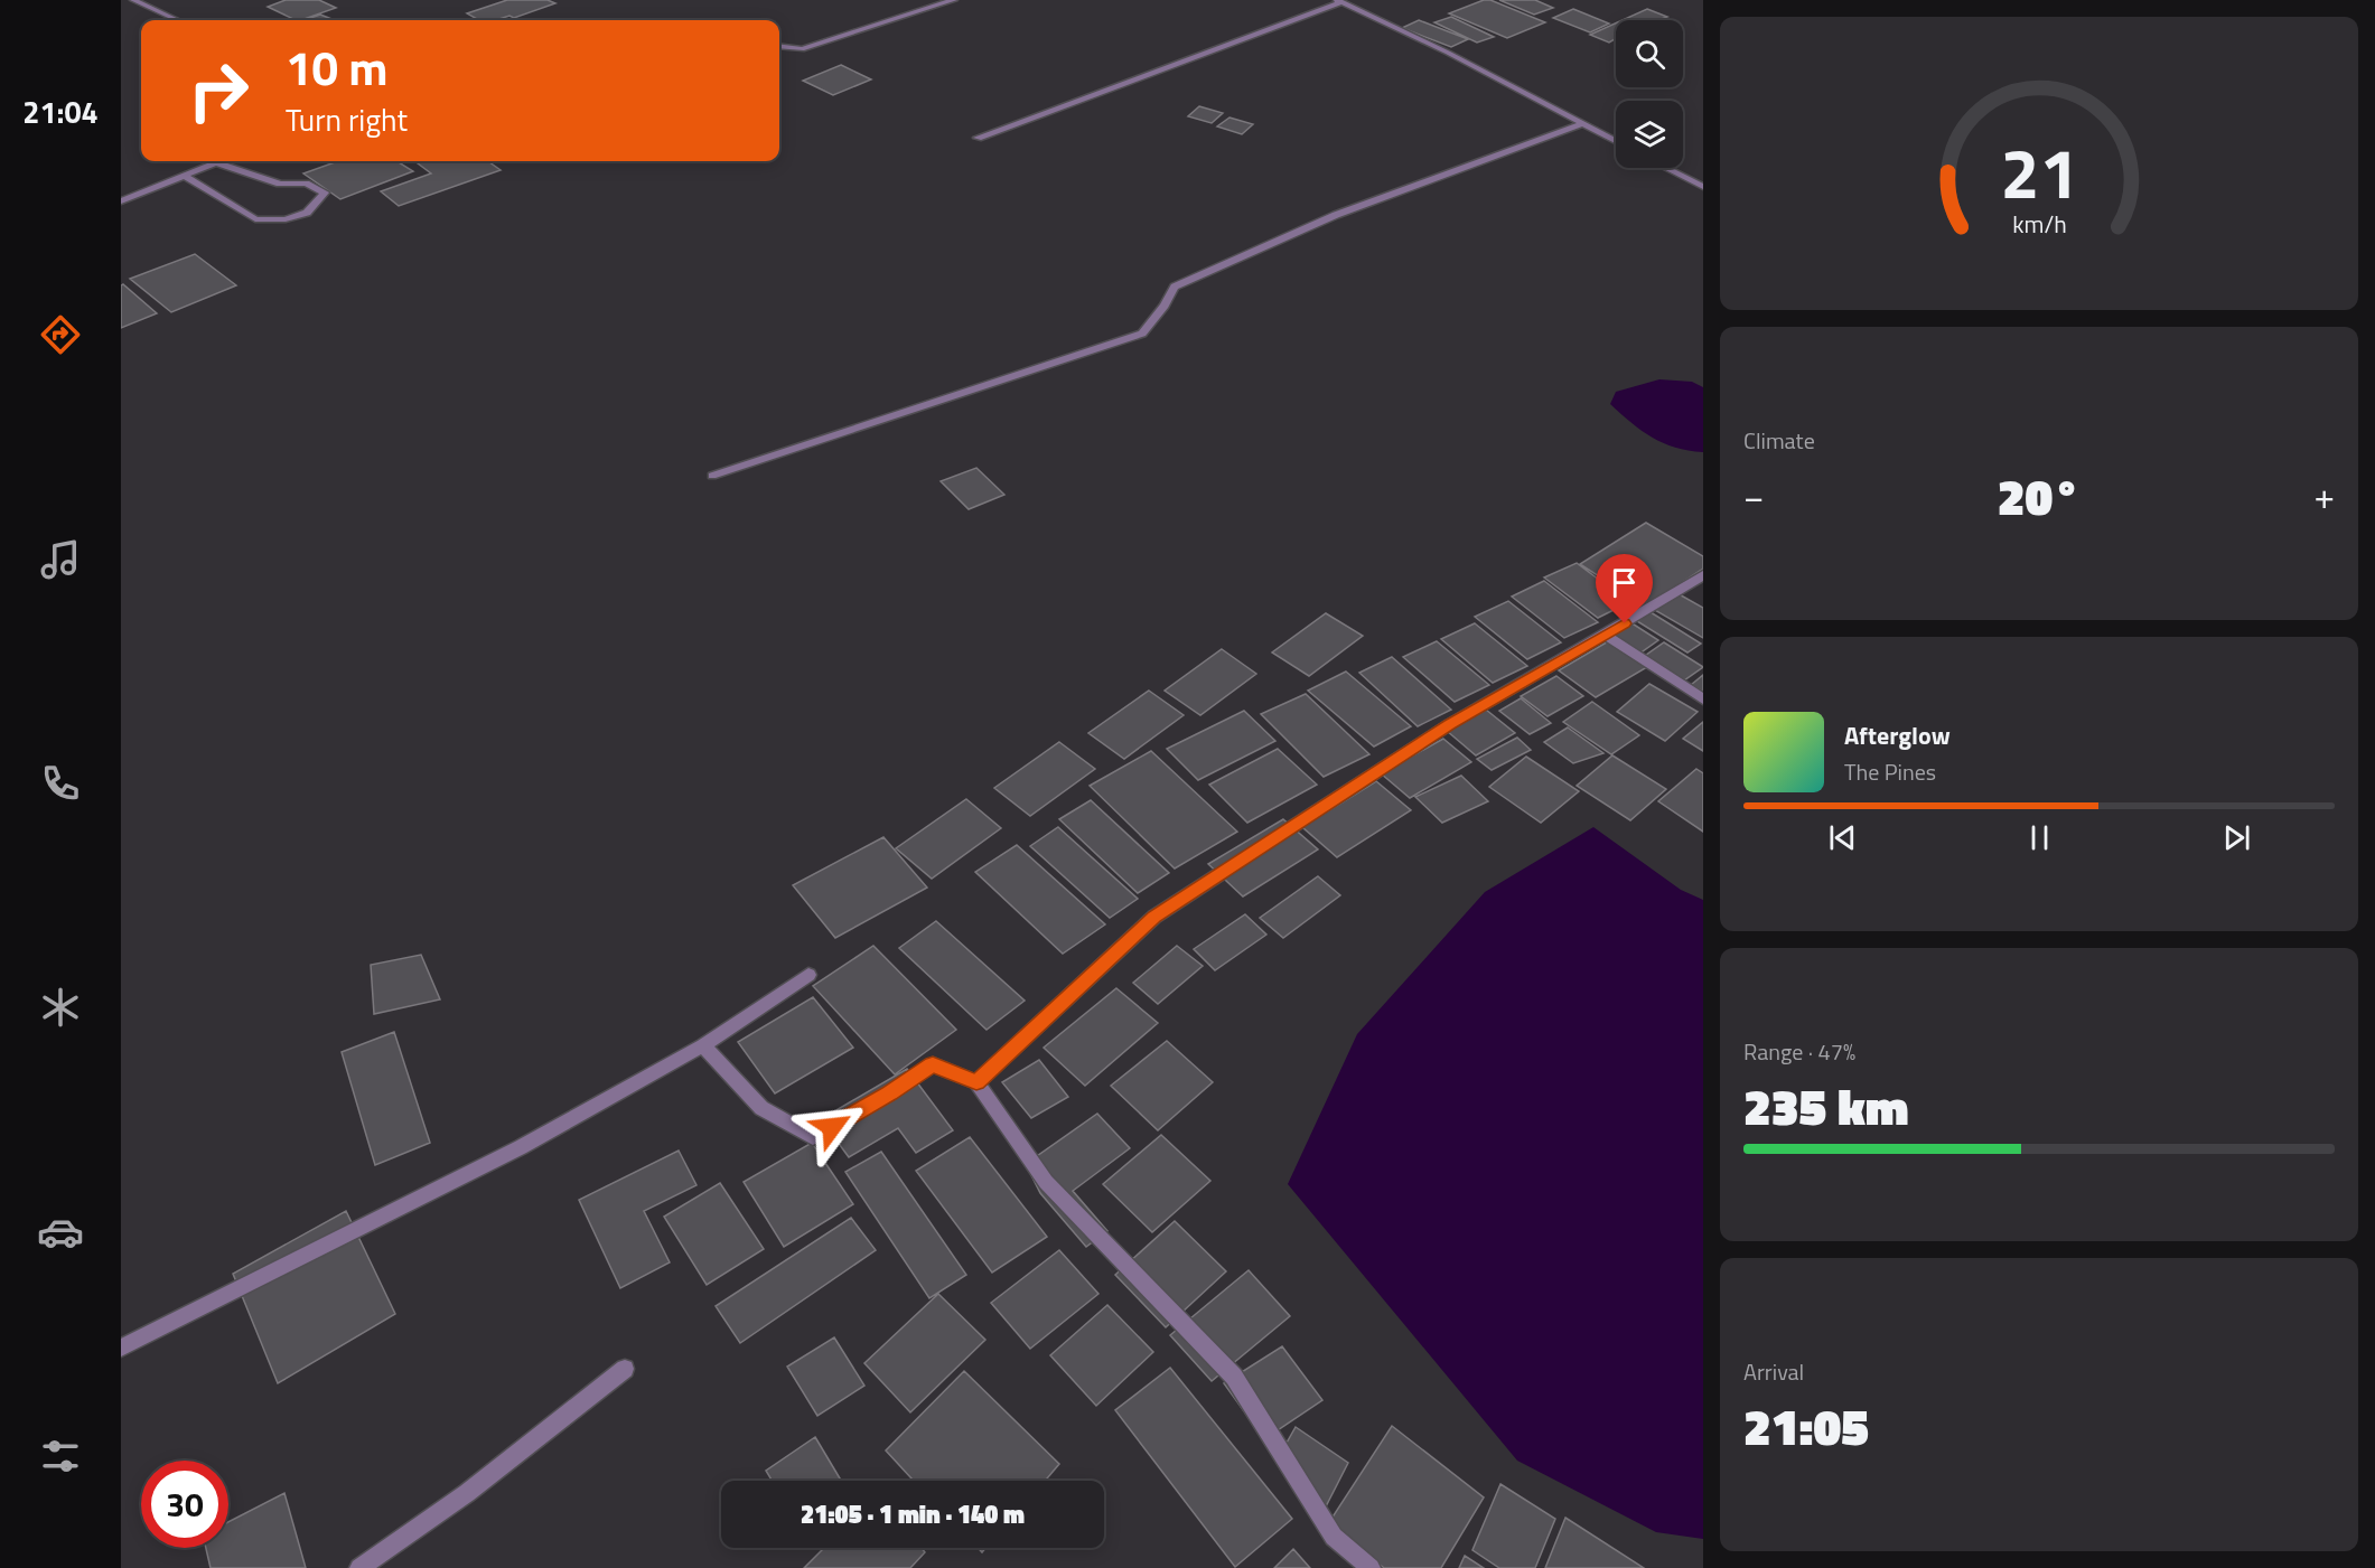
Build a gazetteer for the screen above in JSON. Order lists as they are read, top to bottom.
{
  "page": {
    "tabs": "21:04",
    "turn": ["10 m", "Turn right"],
    "tile": [
      "Climate",
      ["Range · 47%", "235 km"],
      ["Arrival", "21:05"]
    ],
    "heat": ["−", "20°", "+"],
    "song": ["Afterglow", "The Pines"],
    "limit": "30",
    "trip": "21:05 · 1 min · 140 m",
    "gauge": ["21", "km/h"]
  }
}
